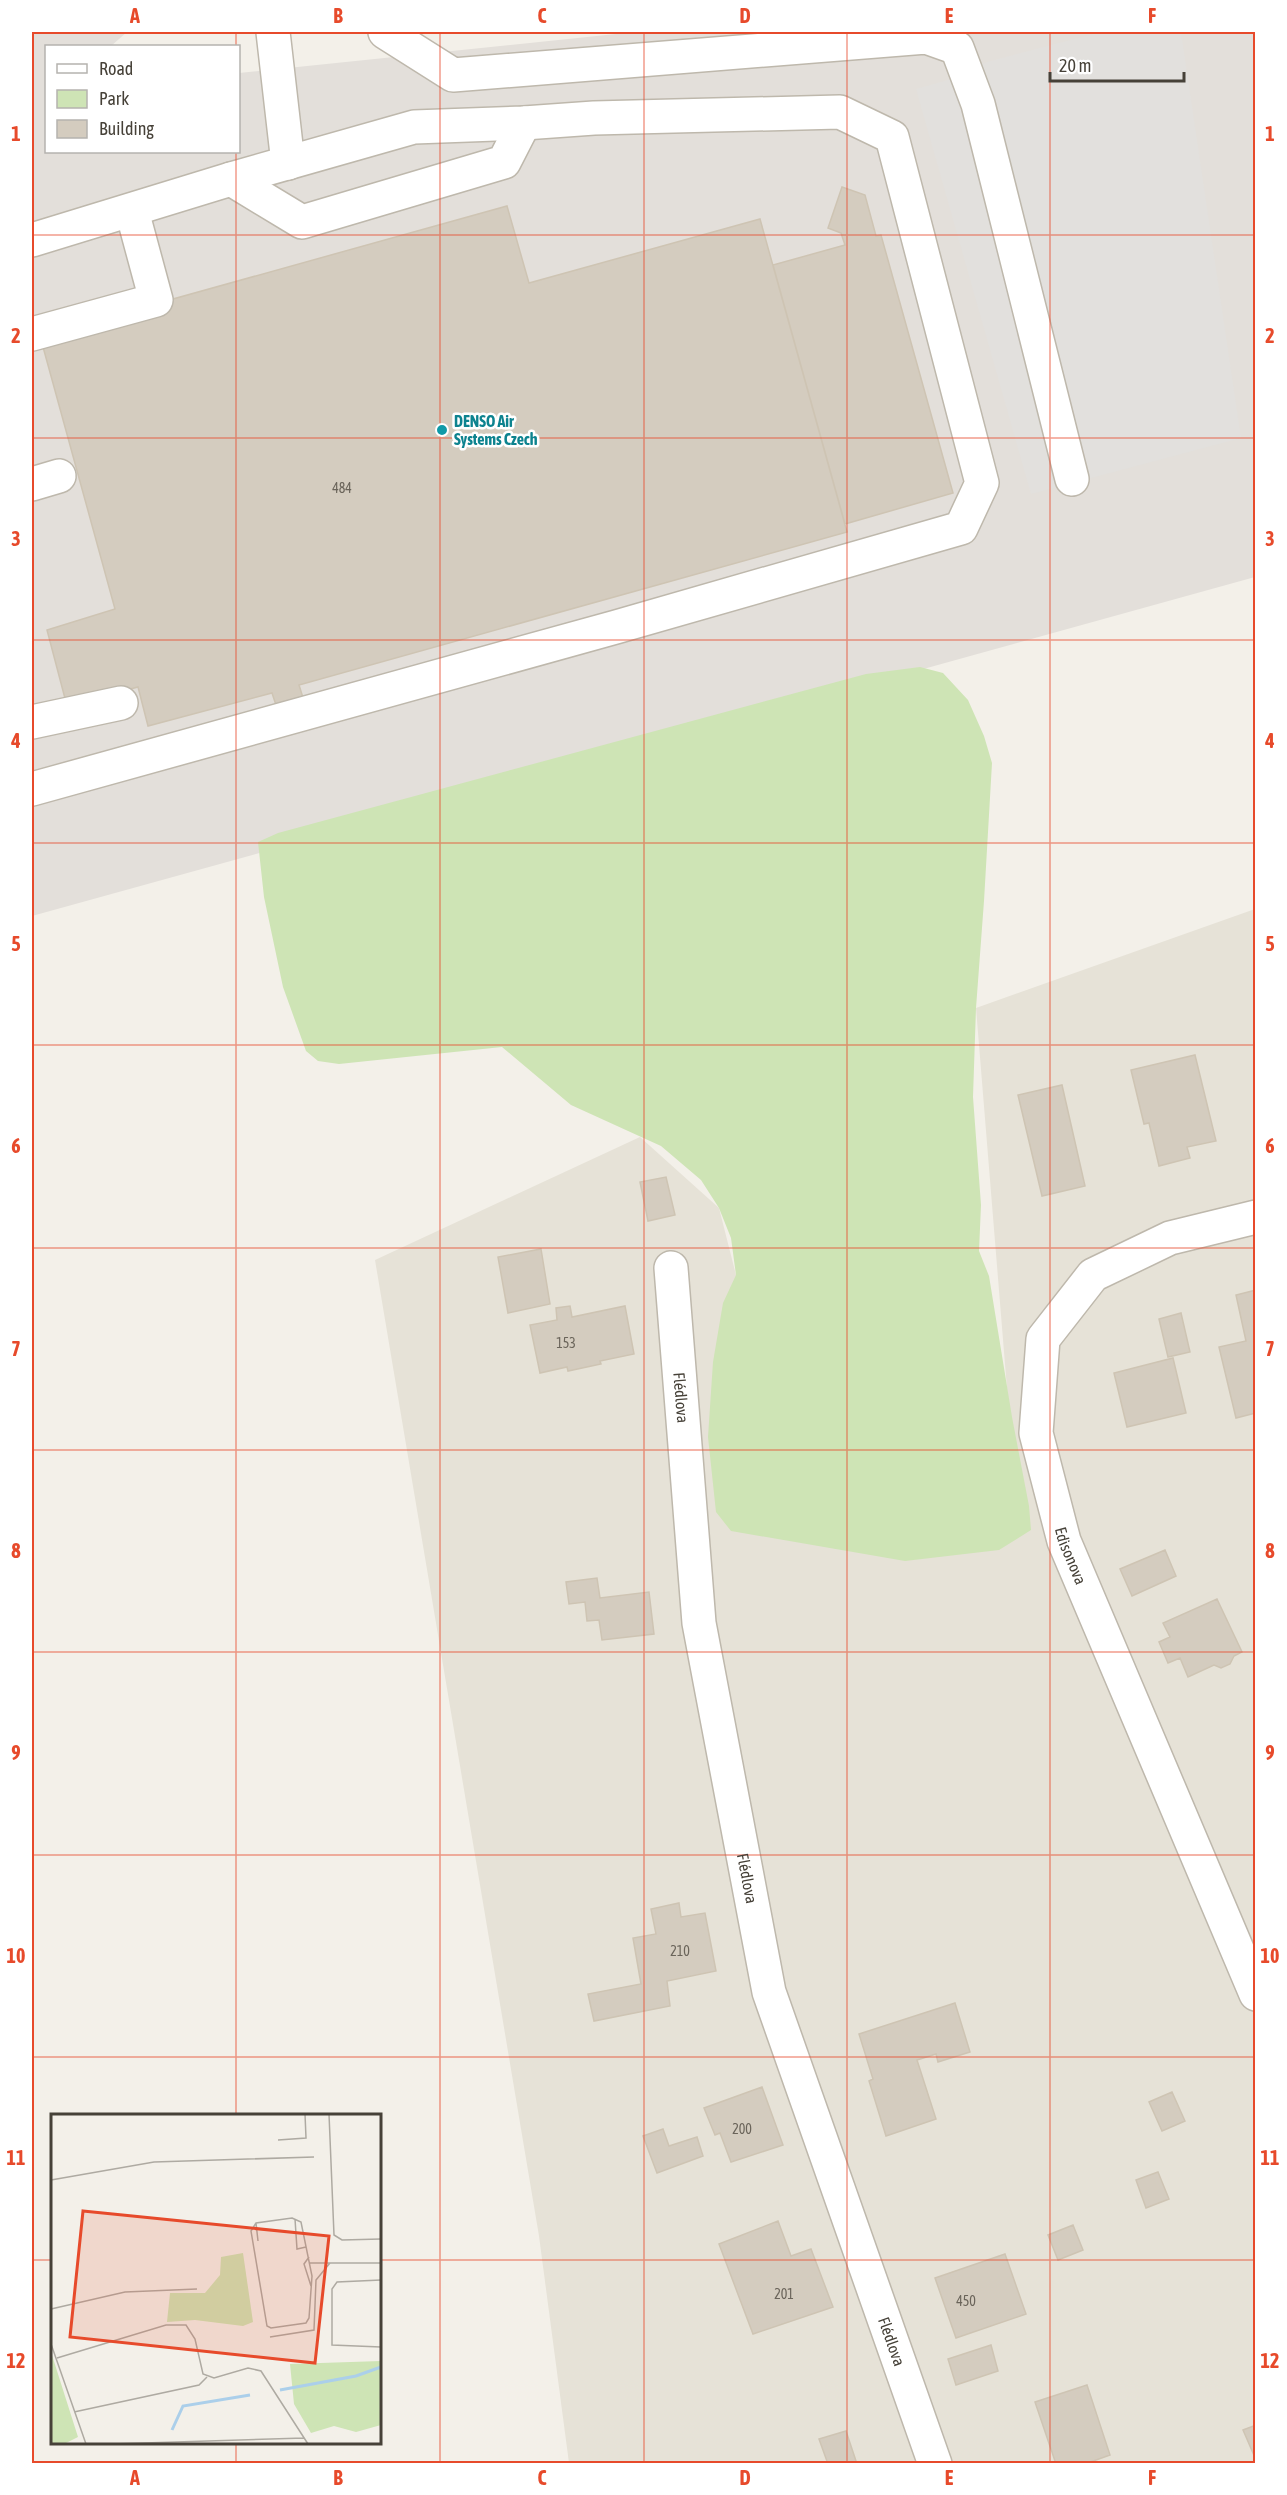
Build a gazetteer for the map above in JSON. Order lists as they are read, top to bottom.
{
  "streets": {
    "street": ["Flédlova", "Edisonova"]
  },
  "places": ["DENSO Air Systems Czech"],
  "house_numbers": [
    "484",
    "153",
    "210",
    "200",
    "201",
    "450"
  ],
  "legend": ["Road", "Park", "Building"],
  "scale_bar": "20 m",
  "grid": {
    "columns": [
      "A",
      "B",
      "C",
      "D",
      "E",
      "F"
    ],
    "rows": [
      "1",
      "2",
      "3",
      "4",
      "5",
      "6",
      "7",
      "8",
      "9",
      "10",
      "11",
      "12"
    ]
  }
}
